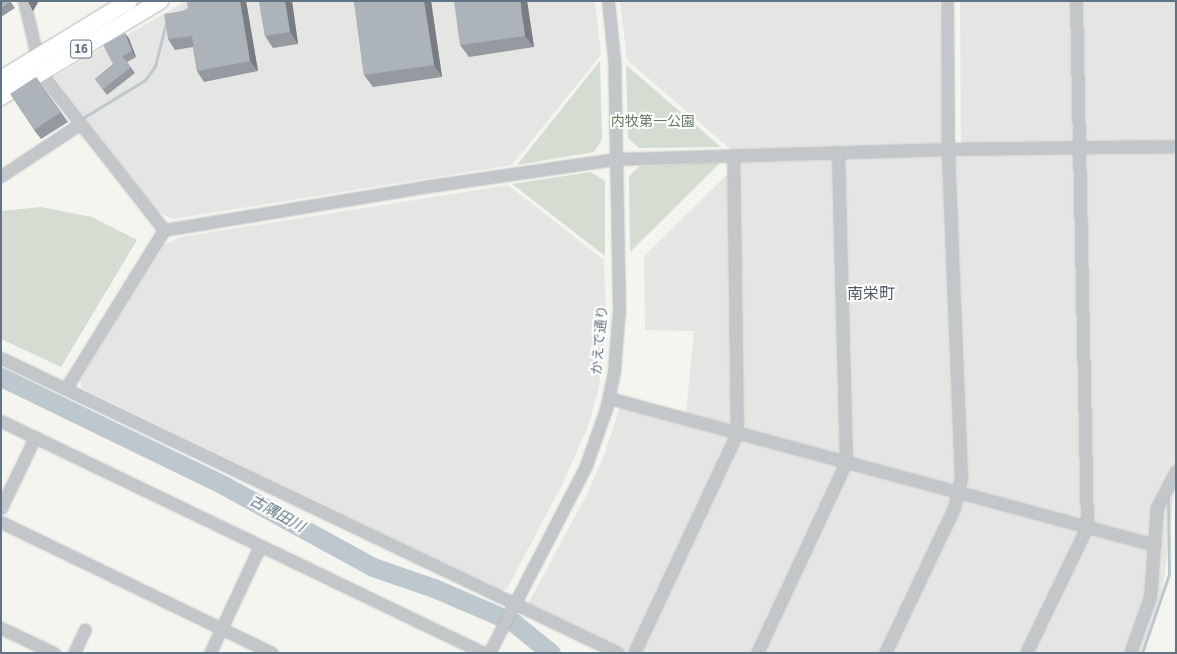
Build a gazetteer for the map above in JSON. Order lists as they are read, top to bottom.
{
  "streets": {
    "highway": ["16"],
    "street": ["かえで通り"]
  },
  "districts": ["南栄町"],
  "water": ["古隅田川"],
  "parks": ["内牧第一公園"]
}
